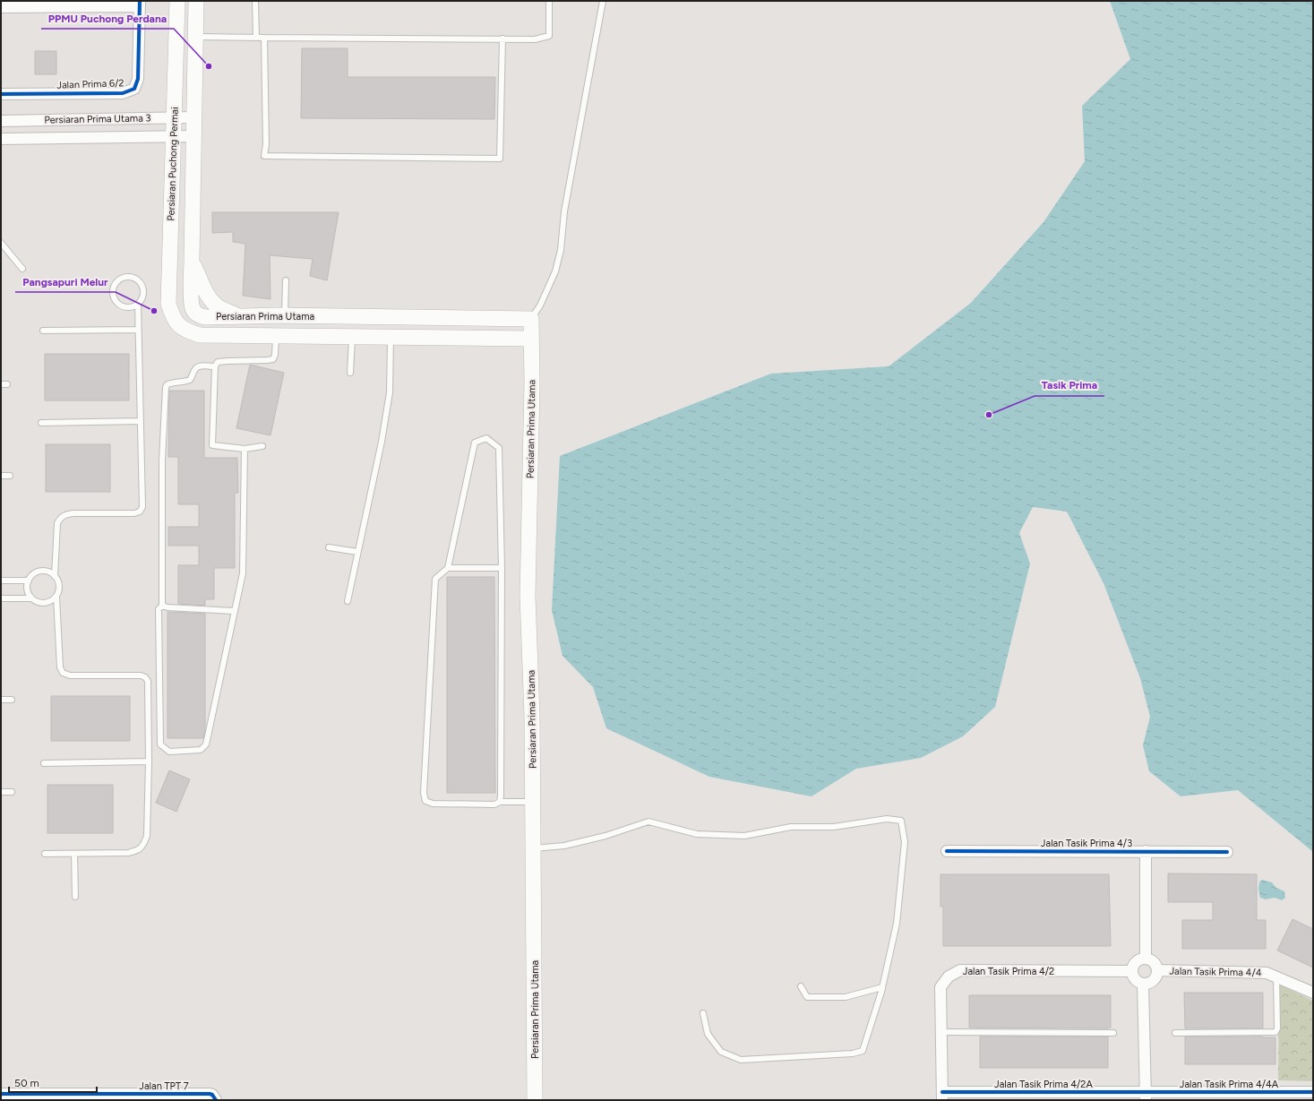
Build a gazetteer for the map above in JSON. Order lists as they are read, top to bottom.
{
  "streets": {
    "main road": ["Persiaran Puchong Permai", "Persiaran Prima Utama"],
    "street": [
      "Jalan Prima 6/2",
      "Persiaran Prima Utama 3",
      "Jalan Tasik Prima 4/3",
      "Jalan Tasik Prima 4/2",
      "Jalan Tasik Prima 4/4",
      "Jalan Tasik Prima 4/2A",
      "Jalan Tasik Prima 4/4A",
      "Jalan TPT 7"
    ]
  },
  "crossings": [
    ["Persiaran Prima Utama 3", "Persiaran Puchong Permai"],
    ["Persiaran Puchong Permai", "Persiaran Prima Utama"],
    ["Jalan Tasik Prima 4/2", "Jalan Tasik Prima 4/4"],
    ["Jalan Tasik Prima 4/2", "Jalan Tasik Prima 4/2A"],
    ["Jalan Tasik Prima 4/2A", "Jalan Tasik Prima 4/4A"]
  ],
  "places": ["PPMU Puchong Perdana", "Pangsapuri Melur", "Tasik Prima"],
  "scale_bar": "50 m"
}
